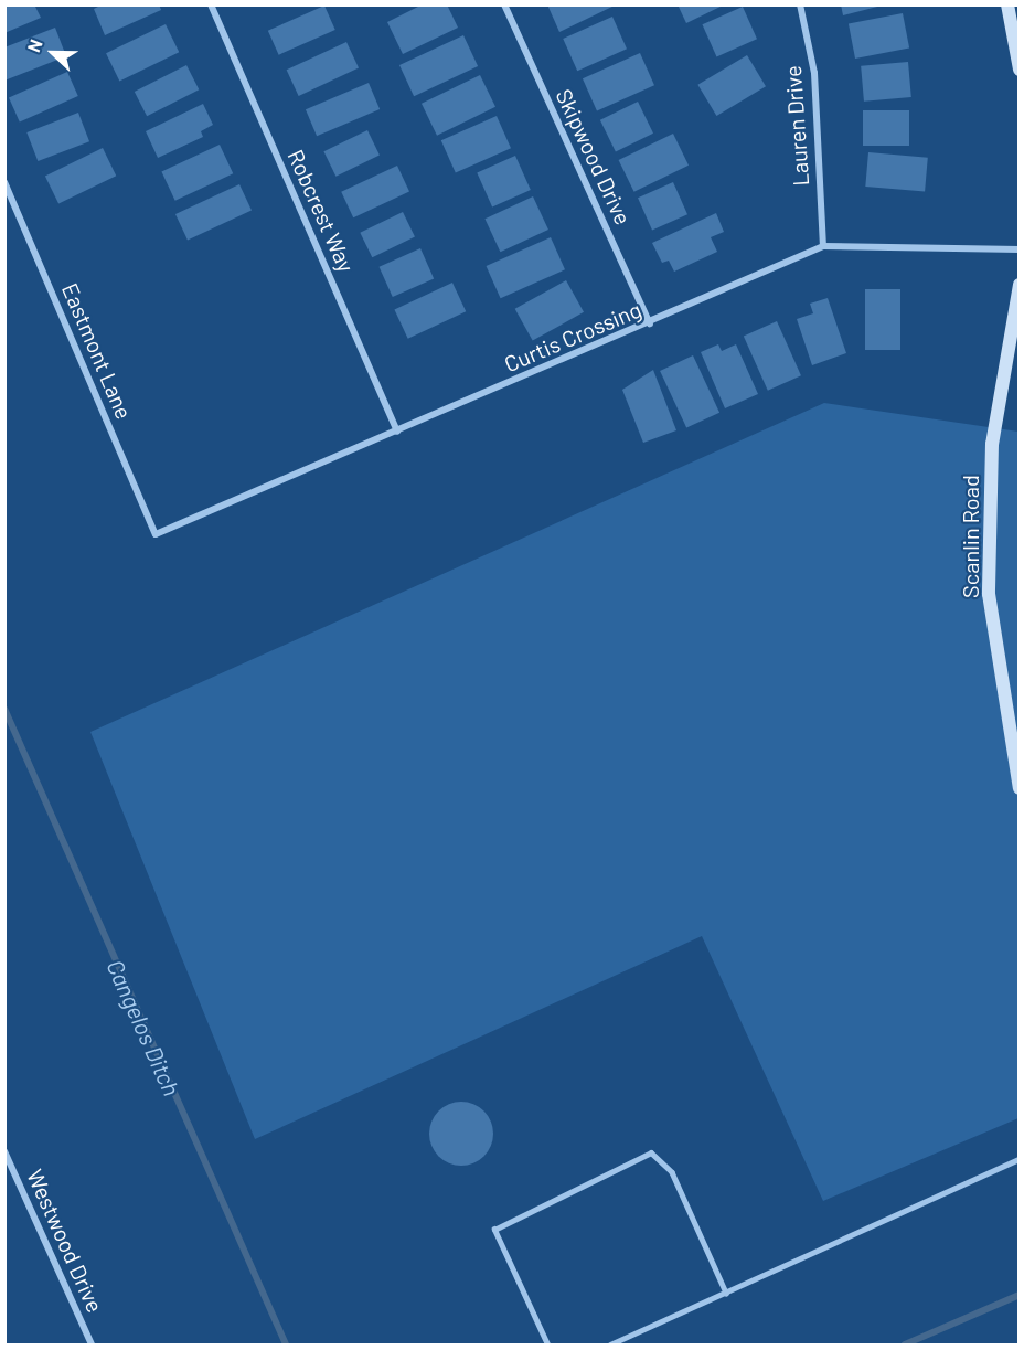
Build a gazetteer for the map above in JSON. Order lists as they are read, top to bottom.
{
  "streets": {
    "street": [
      "Lauren Drive",
      "Skipwood Drive",
      "Robcrest Way",
      "Curtis Crossing",
      "Eastmont Lane",
      "Scanlin Road",
      "Westwood Drive"
    ]
  },
  "crossings": [
    ["Lauren Drive", "Curtis Crossing"],
    ["Skipwood Drive", "Curtis Crossing"],
    ["Robcrest Way", "Curtis Crossing"],
    ["Curtis Crossing", "Eastmont Lane"]
  ],
  "water": ["Cangelos Ditch"],
  "north": "left"
}
